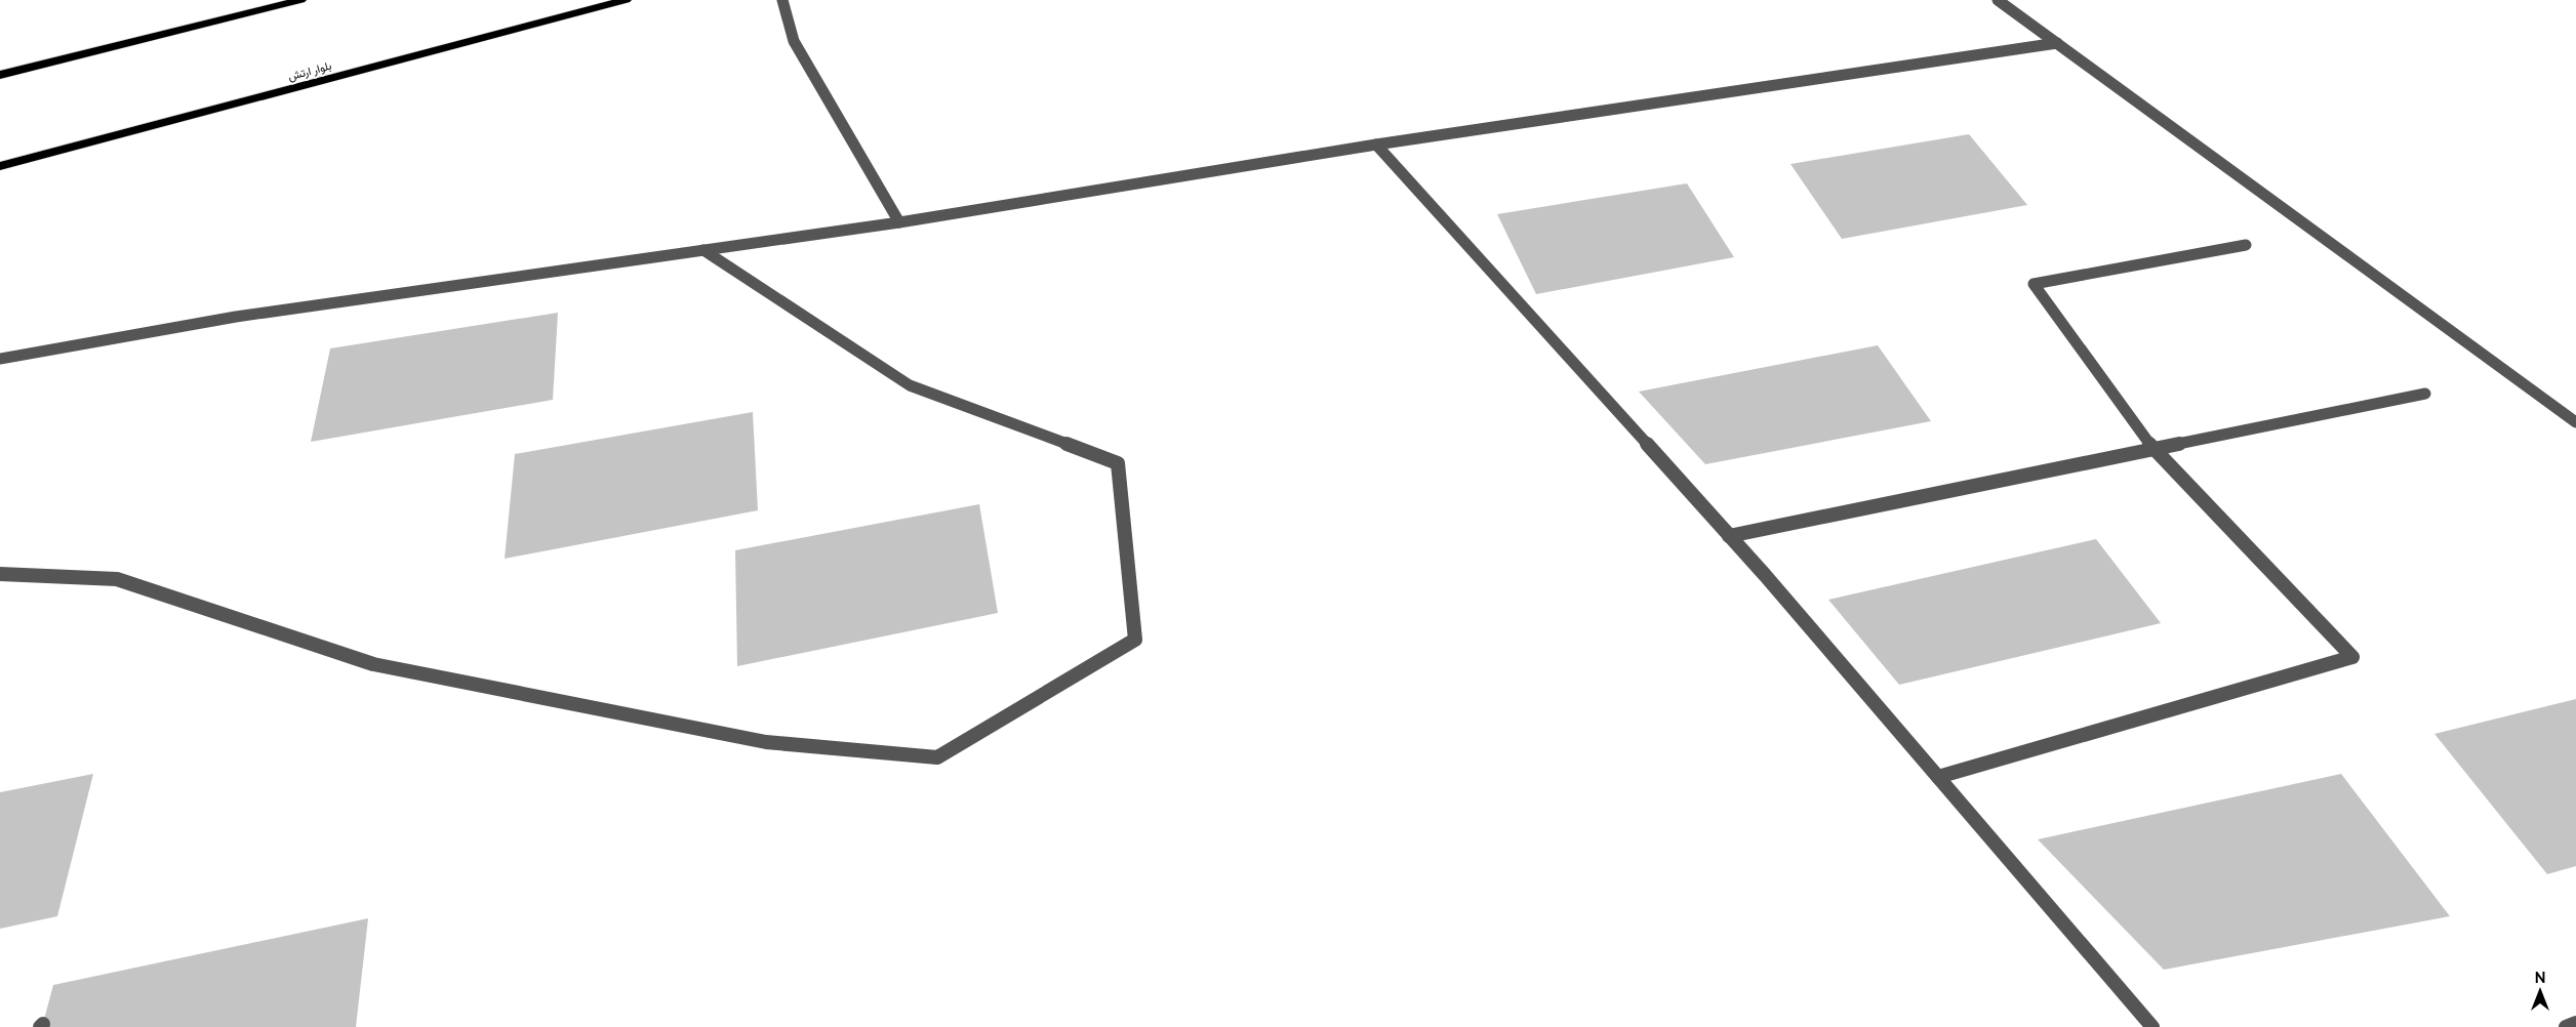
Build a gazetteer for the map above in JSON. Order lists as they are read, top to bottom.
{
  "streets": {
    "highway": ["بلوار ارتش"]
  },
  "north": "top"
}
